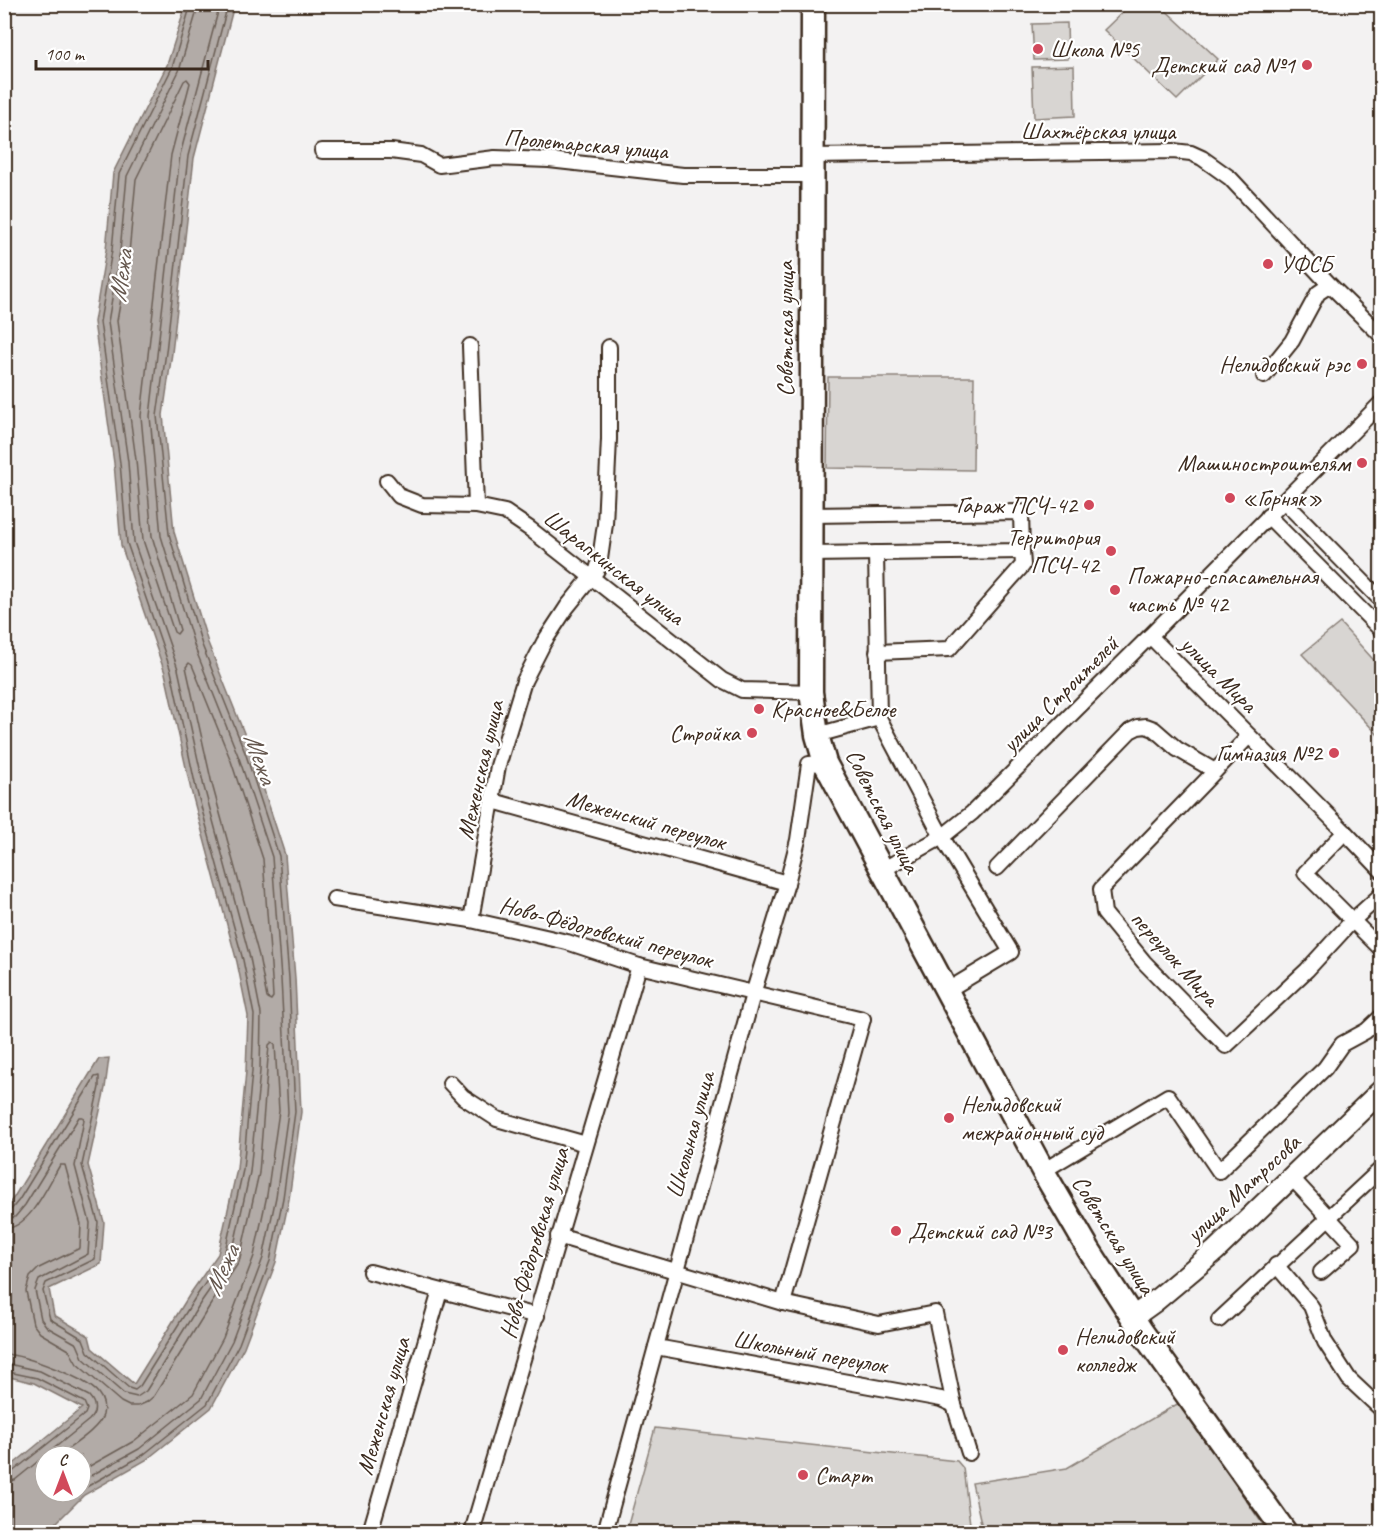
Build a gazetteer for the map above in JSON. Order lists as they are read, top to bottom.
{
  "streets": {
    "main road": ["Советская улица", "улица Матросова"],
    "street": [
      "Шахтёрская улица",
      "Пролетарская улица",
      "Шарапкинская улица",
      "улица Мира",
      "улица Строителей",
      "Меженская улица",
      "Меженский переулок",
      "Ново-Фёдоровский переулок",
      "переулок Мира",
      "Школьная улица",
      "Ново-Фёдоровская улица",
      "Школьный переулок"
    ]
  },
  "crossings": [
    ["Шахтёрская улица", "Пролетарская улица"],
    ["Шахтёрская улица", "Советская улица"],
    ["Пролетарская улица", "Советская улица"],
    ["Советская улица", "Шарапкинская улица"],
    ["Советская улица", "улица Строителей"],
    ["Советская улица", "Школьная улица"],
    ["Советская улица", "улица Матросова"],
    ["Шарапкинская улица", "Меженская улица"],
    ["улица Мира", "улица Строителей"],
    ["улица Мира", "переулок Мира"],
    ["Меженская улица", "Меженский переулок"],
    ["Меженская улица", "Ново-Фёдоровский переулок"],
    ["Меженский переулок", "Школьная улица"],
    ["Ново-Фёдоровский переулок", "Школьная улица"],
    ["Ново-Фёдоровский переулок", "Ново-Фёдоровская улица"],
    ["Ново-Фёдоровский переулок", "Школьный переулок"],
    ["Школьная улица", "Школьный переулок"],
    ["Ново-Фёдоровская улица", "Школьный переулок"]
  ],
  "water": ["Межа"],
  "places": [
    "Школа №5",
    "Детский сад №1",
    "УФСБ",
    "Нелидовский рэс",
    "Машиностроителям",
    "«Горняк»",
    "Гараж ПСЧ-42",
    "Территория ПСЧ-42",
    "Пожарно-спасательная часть № 42",
    "Красное&Белое",
    "Стройка",
    "Гимназия №2",
    "Нелидовский межрайонный суд",
    "Детский сад №3",
    "Нелидовский колледж",
    "Старт"
  ],
  "scale_bar": "100 m",
  "north": "top"
}
